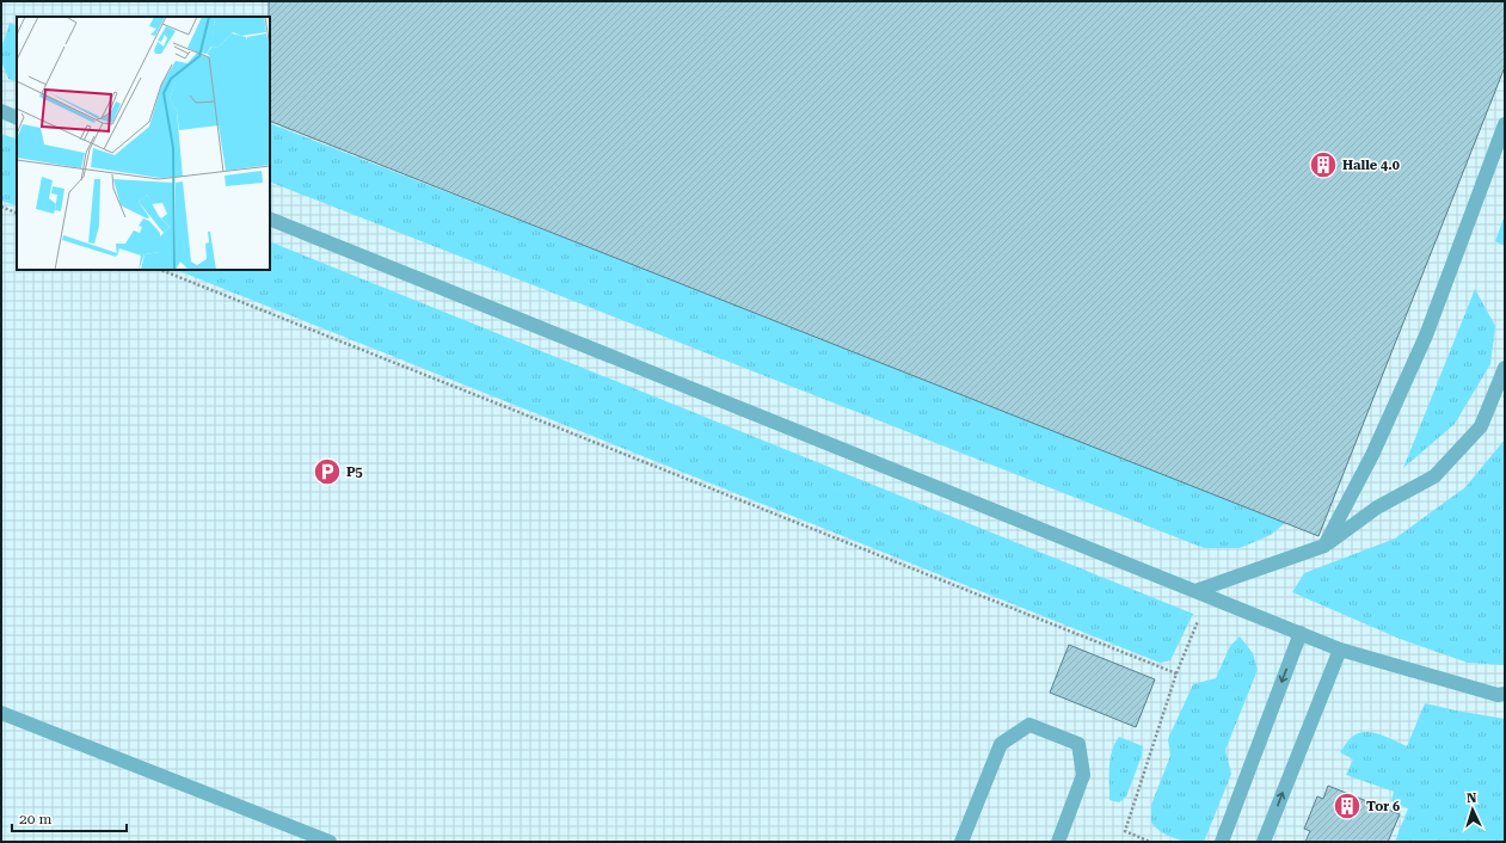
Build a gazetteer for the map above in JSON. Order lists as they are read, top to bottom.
{
  "places": {
    "building": ["Halle 4.0", "Tor 6"],
    "parking": ["P5"]
  },
  "scale_bar": "20 m",
  "north": "top"
}
